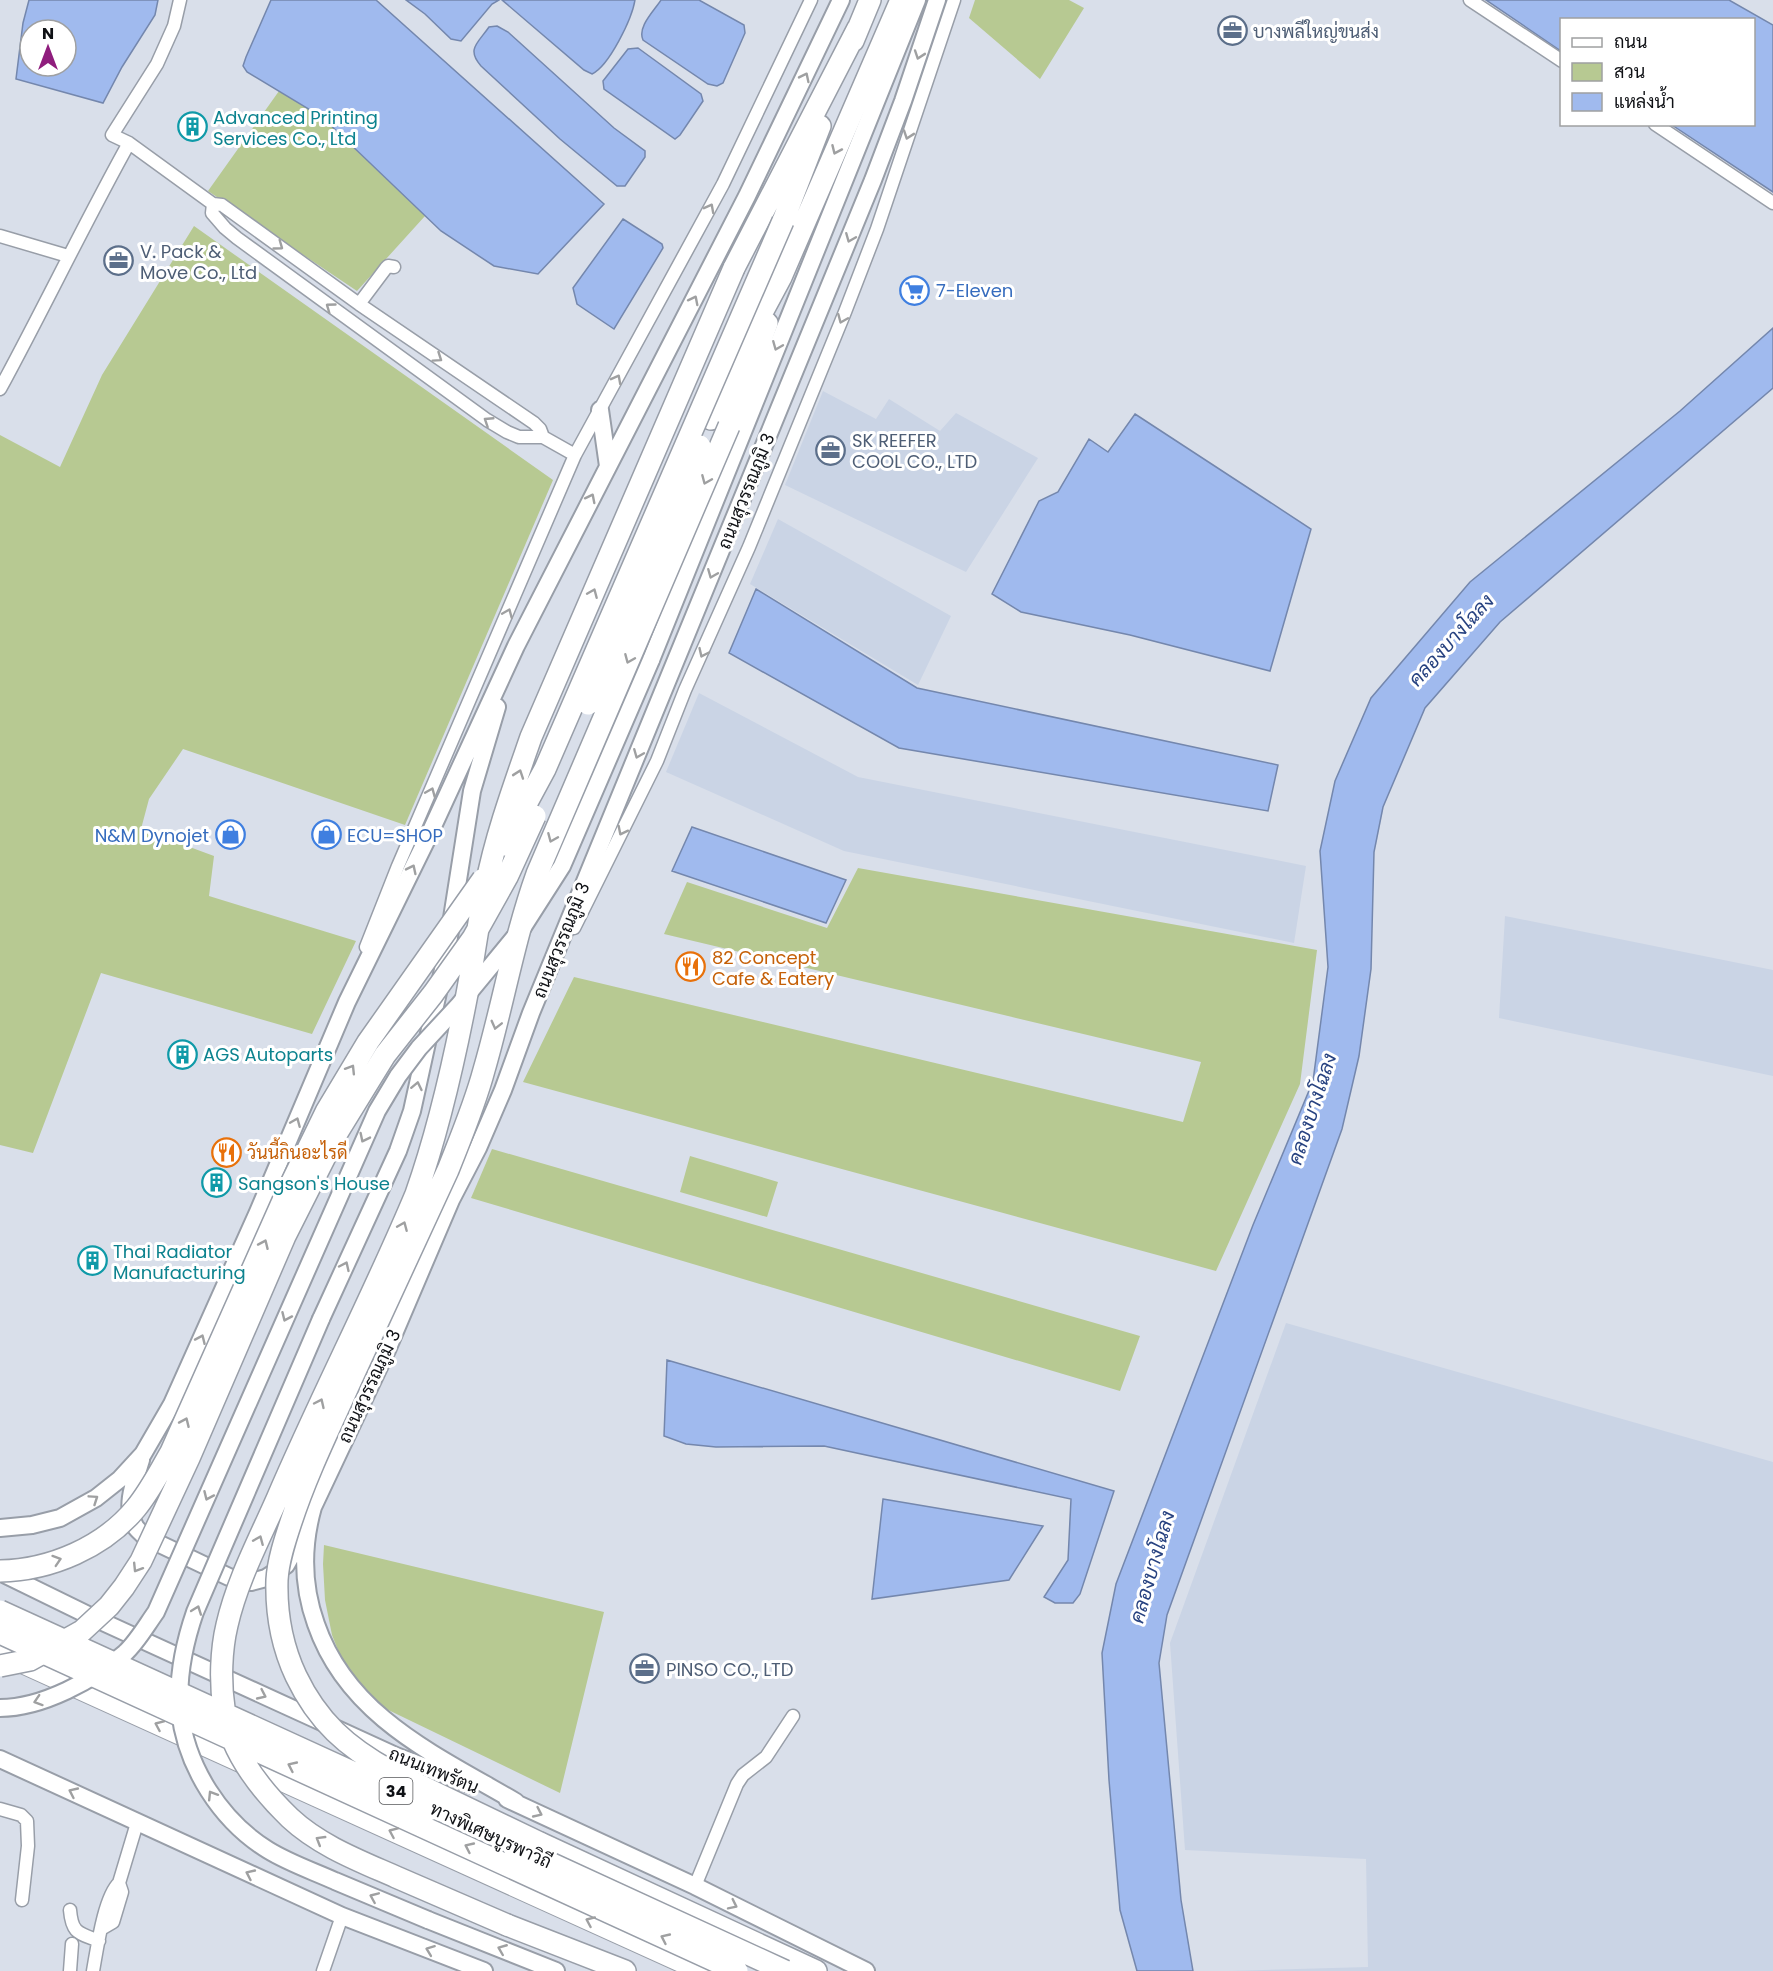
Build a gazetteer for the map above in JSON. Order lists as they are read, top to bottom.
{
  "streets": {
    "highway": ["ถนนเทพรัตน", "34", "ทางพิเศษบูรพาวิถี"],
    "main road": ["ถนนสุวรรณภูมิ 3"]
  },
  "crossings": [
    ["ถนนสุวรรณภูมิ 3", "ถนนเทพรัตน"],
    ["ถนนเทพรัตน", "ทางพิเศษบูรพาวิถี"]
  ],
  "one_way": ["ถนนเทพรัตน"],
  "water": ["คลองบางโฉลง"],
  "places": {
    "office": [
      "บางพลีใหญ่ขนส่ง",
      "V. Pack & Move Co., Ltd",
      "SK REEFER COOL CO., LTD",
      "PINSO CO., LTD"
    ],
    "building": [
      "Advanced Printing Services Co., Ltd",
      "AGS Autoparts",
      "Sangson's House",
      "Thai Radiator Manufacturing"
    ],
    "supermarket": ["7-Eleven"],
    "shop": ["N&M Dynojet", "ECU=SHOP"],
    "restaurant": ["82 Concept Cafe & Eatery", "วันนี้กินอะไรดี"]
  },
  "legend": ["ถนน", "สวน", "แหล่งน้ำ"],
  "north": "top"
}
